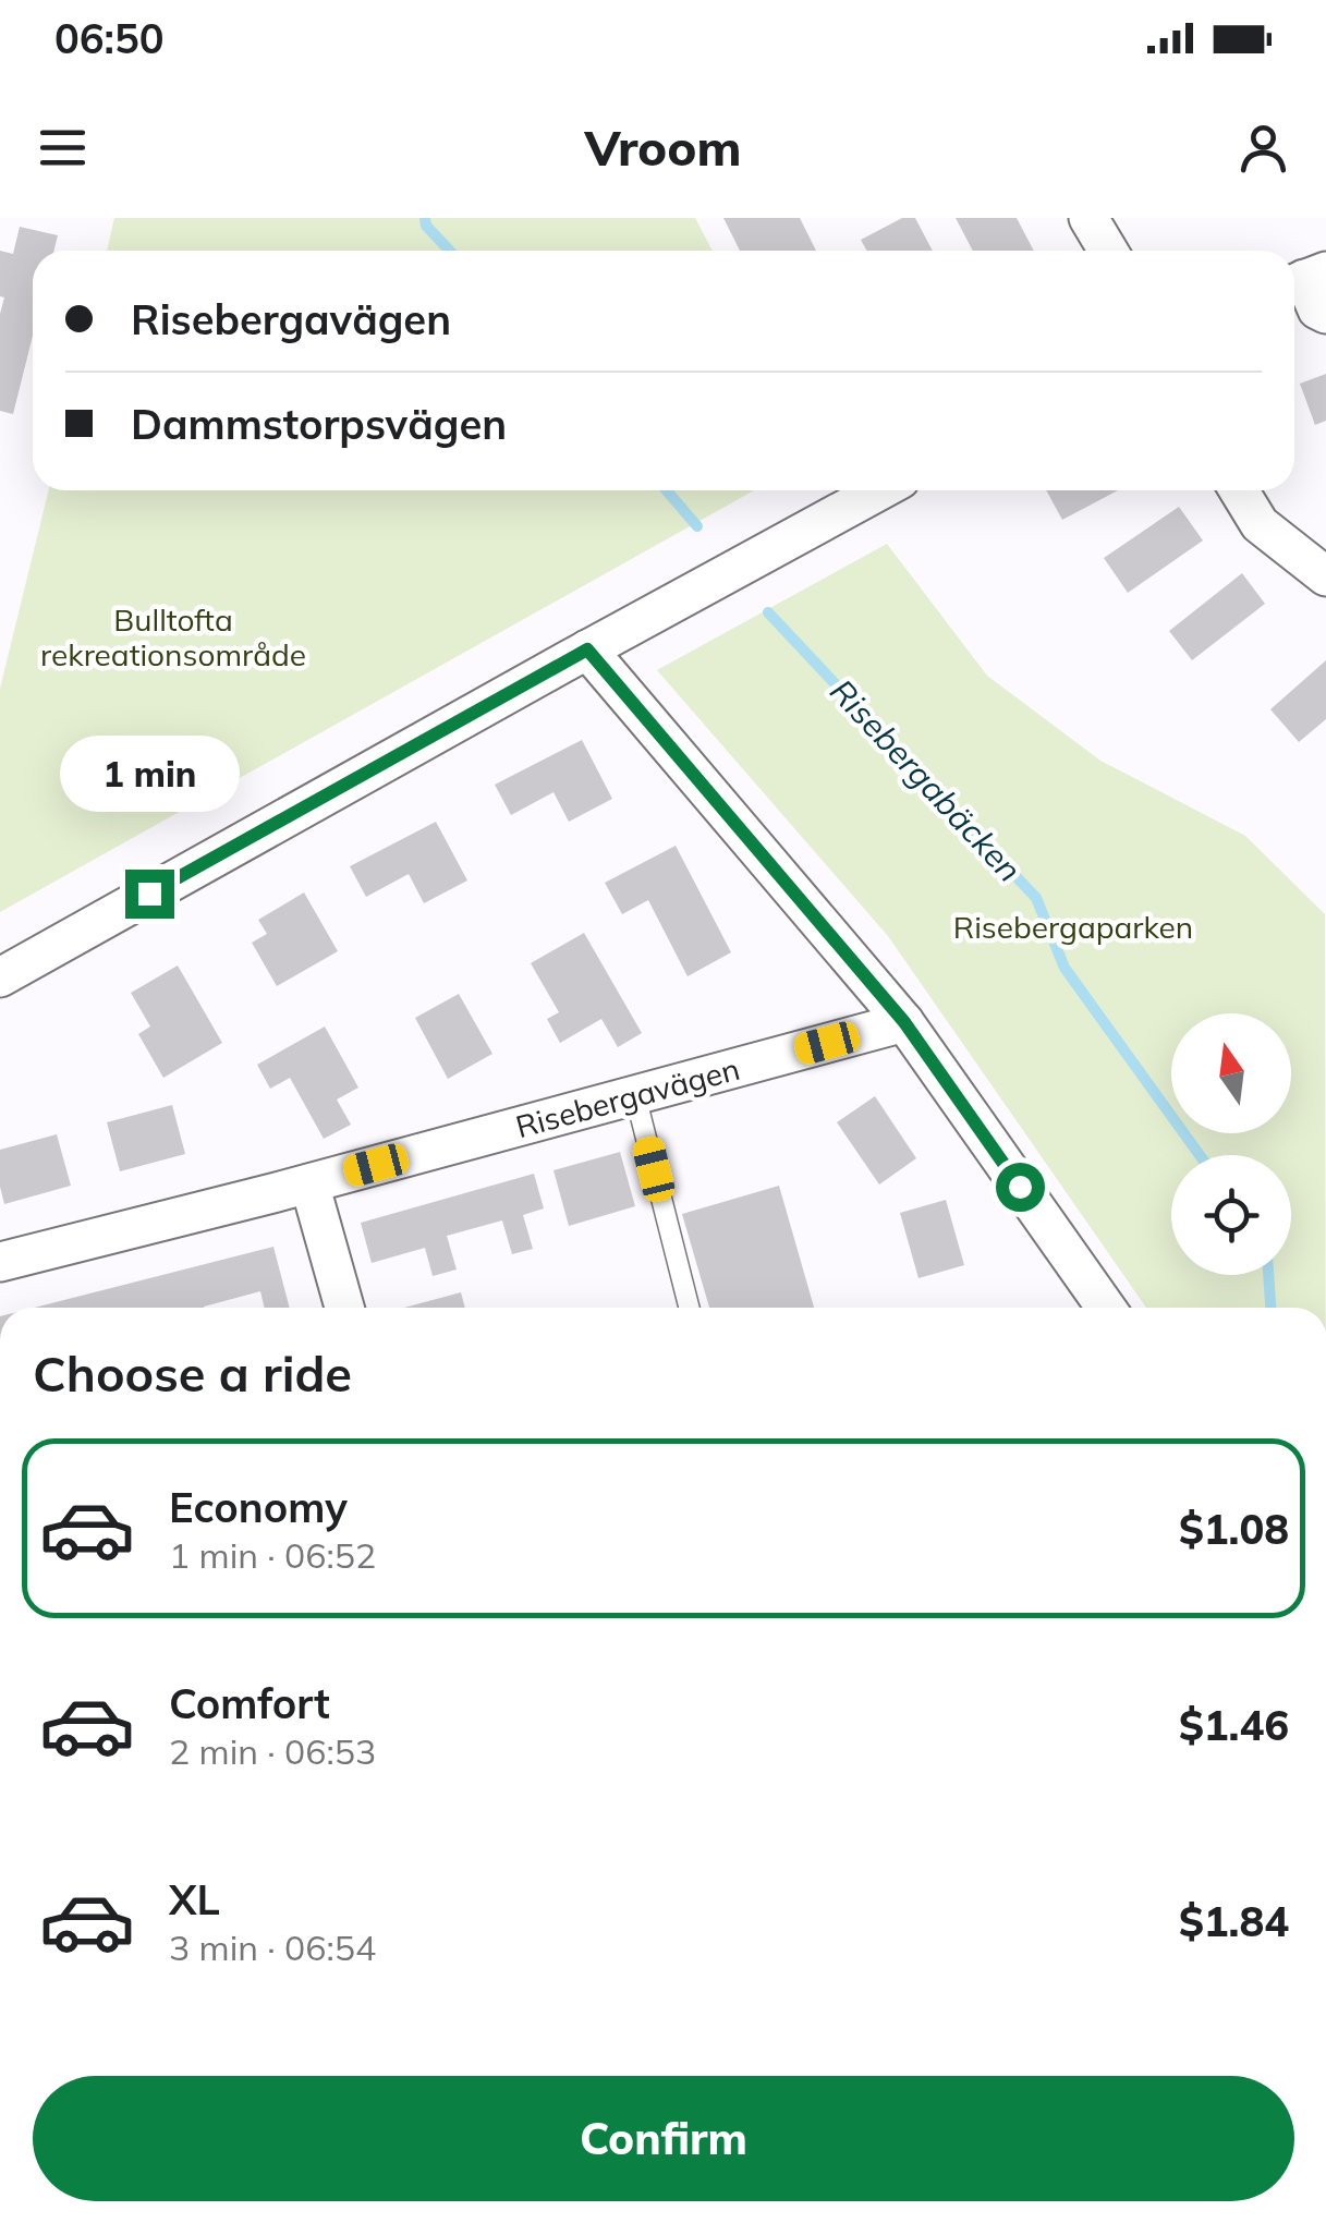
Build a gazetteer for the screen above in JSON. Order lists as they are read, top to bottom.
{
  "streets": {
    "street": ["Risebergavägen"]
  },
  "water": ["Risebergabäcken"],
  "parks": ["Bulltofta rekreationsområde", "Risebergaparken"],
  "north": "top",
  "page": {
    "status": "06:50",
    "header": "Vroom",
    "banner": ["Risebergavägen", "Dammstorpsvägen"],
    "bubble": "1 min",
    "heading": "Choose a ride",
    "list": [
      {
        "name": "Economy",
        "note": "1 min · 06:52",
        "value": "$1.08"
      },
      {
        "name": "Comfort",
        "note": "2 min · 06:53",
        "value": "$1.46"
      },
      {
        "name": "XL",
        "note": "3 min · 06:54",
        "value": "$1.84"
      }
    ],
    "buttons": "Confirm"
  }
}
